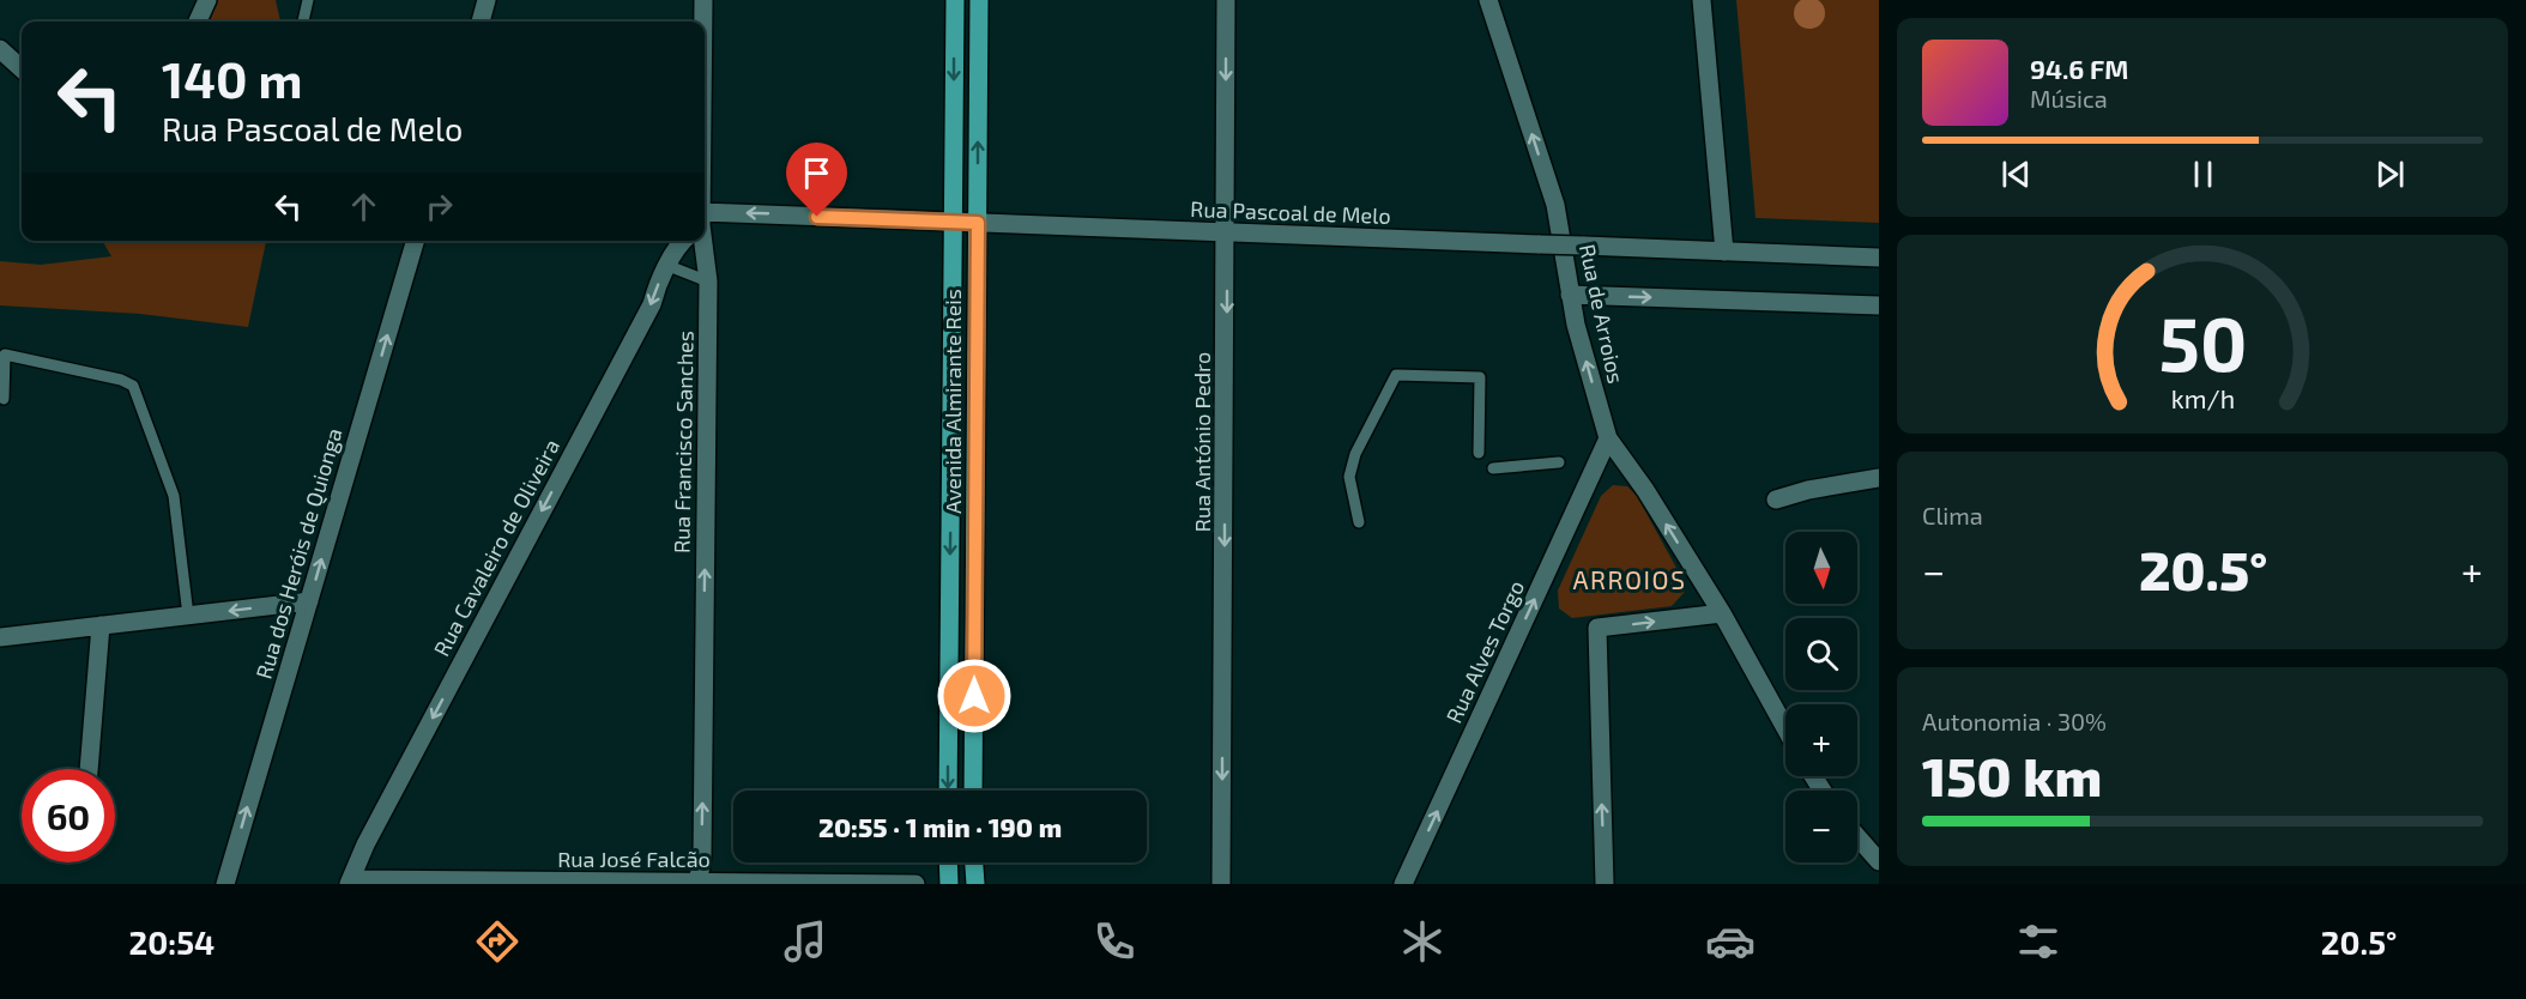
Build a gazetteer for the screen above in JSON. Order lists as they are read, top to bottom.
{
  "streets": {
    "main road": ["Avenida Almirante Reis"],
    "street": [
      "Rua Pascoal de Melo",
      "Rua de Arroios",
      "Rua Francisco Sanches",
      "Rua António Pedro",
      "Rua Cavaleiro de Oliveira",
      "Rua dos Heróis de Quionga",
      "Rua Alves Torgo",
      "Rua José Falcão"
    ]
  },
  "crossings": [
    ["Rua Pascoal de Melo", "Avenida Almirante Reis"],
    ["Rua Pascoal de Melo", "Rua António Pedro"],
    ["Rua de Arroios", "Rua Alves Torgo"],
    ["Rua Francisco Sanches", "Rua José Falcão"],
    ["Rua Cavaleiro de Oliveira", "Rua José Falcão"]
  ],
  "one_way": [
    "Rua de Arroios",
    "Rua Francisco Sanches",
    "Rua António Pedro",
    "Rua Cavaleiro de Oliveira",
    "Rua dos Heróis de Quionga",
    "Rua Alves Torgo"
  ],
  "districts": ["ARROIOS"],
  "north": "bottom",
  "page": {
    "turn": ["140 m", "Rua Pascoal de Melo"],
    "song": ["94.6 FM", "Música"],
    "tile": [
      "Clima",
      ["Autonomia · 30%", "150 km"]
    ],
    "map_buttons": ["+", "−"],
    "heat": ["−", "20.5°", "+"],
    "limit": "60",
    "trip": "20:55 · 1 min · 190 m",
    "tabs": ["20:54", "20.5°"],
    "gauge": ["50", "km/h"]
  }
}
